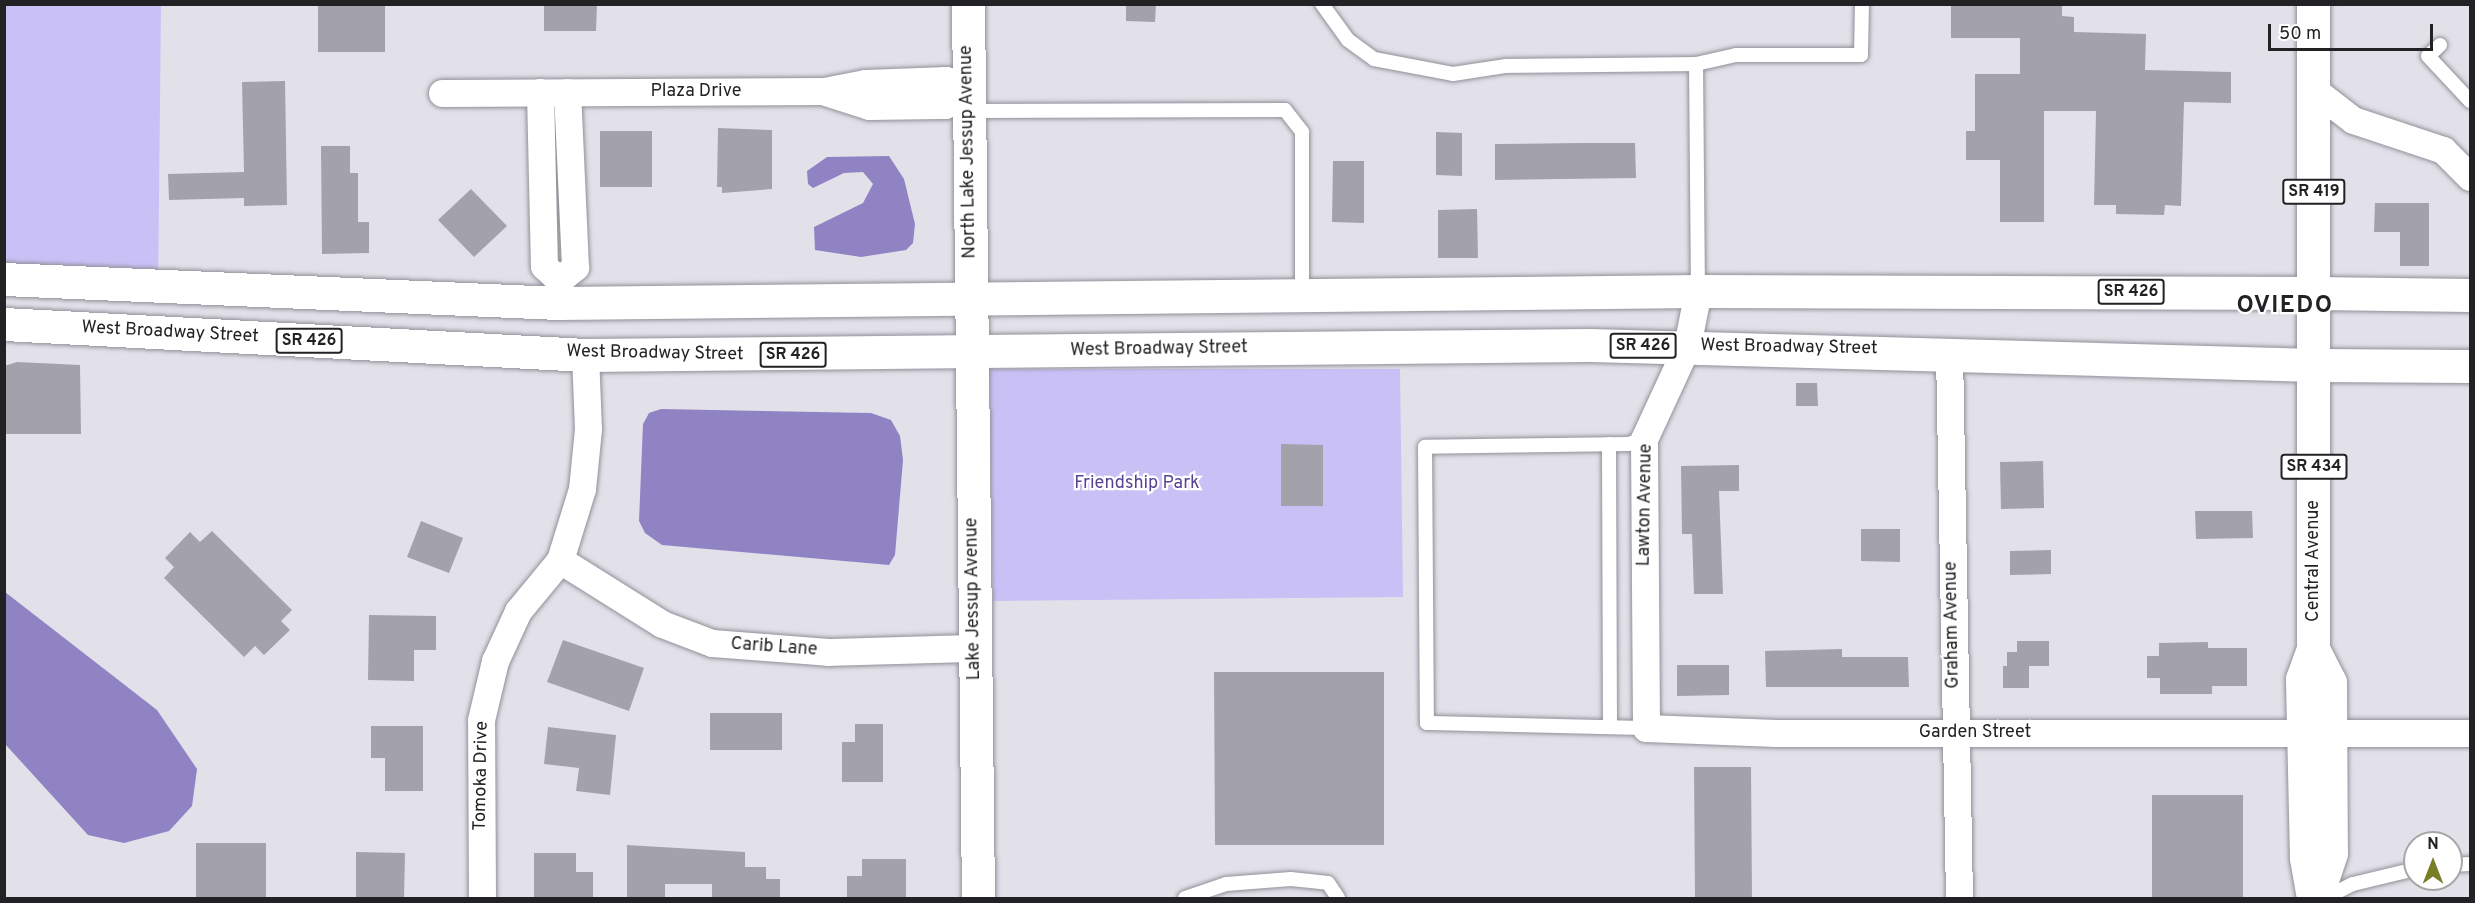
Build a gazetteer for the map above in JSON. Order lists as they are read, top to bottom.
{
  "streets": {
    "main road": [
      "North Lake Jessup Avenue",
      "SR 419",
      "SR 426",
      "West Broadway Street",
      "SR 434",
      "Central Avenue",
      "Lake Jessup Avenue"
    ],
    "street": [
      "Plaza Drive",
      "Lawton Avenue",
      "Graham Avenue",
      "Carib Lane",
      "Garden Street",
      "Tomoka Drive"
    ]
  },
  "crossings": [
    ["Plaza Drive", "North Lake Jessup Avenue"],
    ["North Lake Jessup Avenue", "SR 426"],
    ["North Lake Jessup Avenue", "Lake Jessup Avenue"],
    ["SR 419", "SR 426"],
    ["SR 419", "Central Avenue"],
    ["SR 426", "Lawton Avenue"],
    ["SR 426", "Central Avenue"],
    ["SR 426", "Lake Jessup Avenue"],
    ["West Broadway Street", "Lawton Avenue"],
    ["West Broadway Street", "Central Avenue"],
    ["West Broadway Street", "Lake Jessup Avenue"],
    ["West Broadway Street", "Graham Avenue"],
    ["West Broadway Street", "Tomoka Drive"],
    ["Lawton Avenue", "Garden Street"],
    ["Central Avenue", "Garden Street"],
    ["Lake Jessup Avenue", "Carib Lane"],
    ["Graham Avenue", "Garden Street"],
    ["Carib Lane", "Tomoka Drive"]
  ],
  "districts": ["OVIEDO"],
  "parks": ["Friendship Park"],
  "scale_bar": "50 m",
  "north": "top"
}
